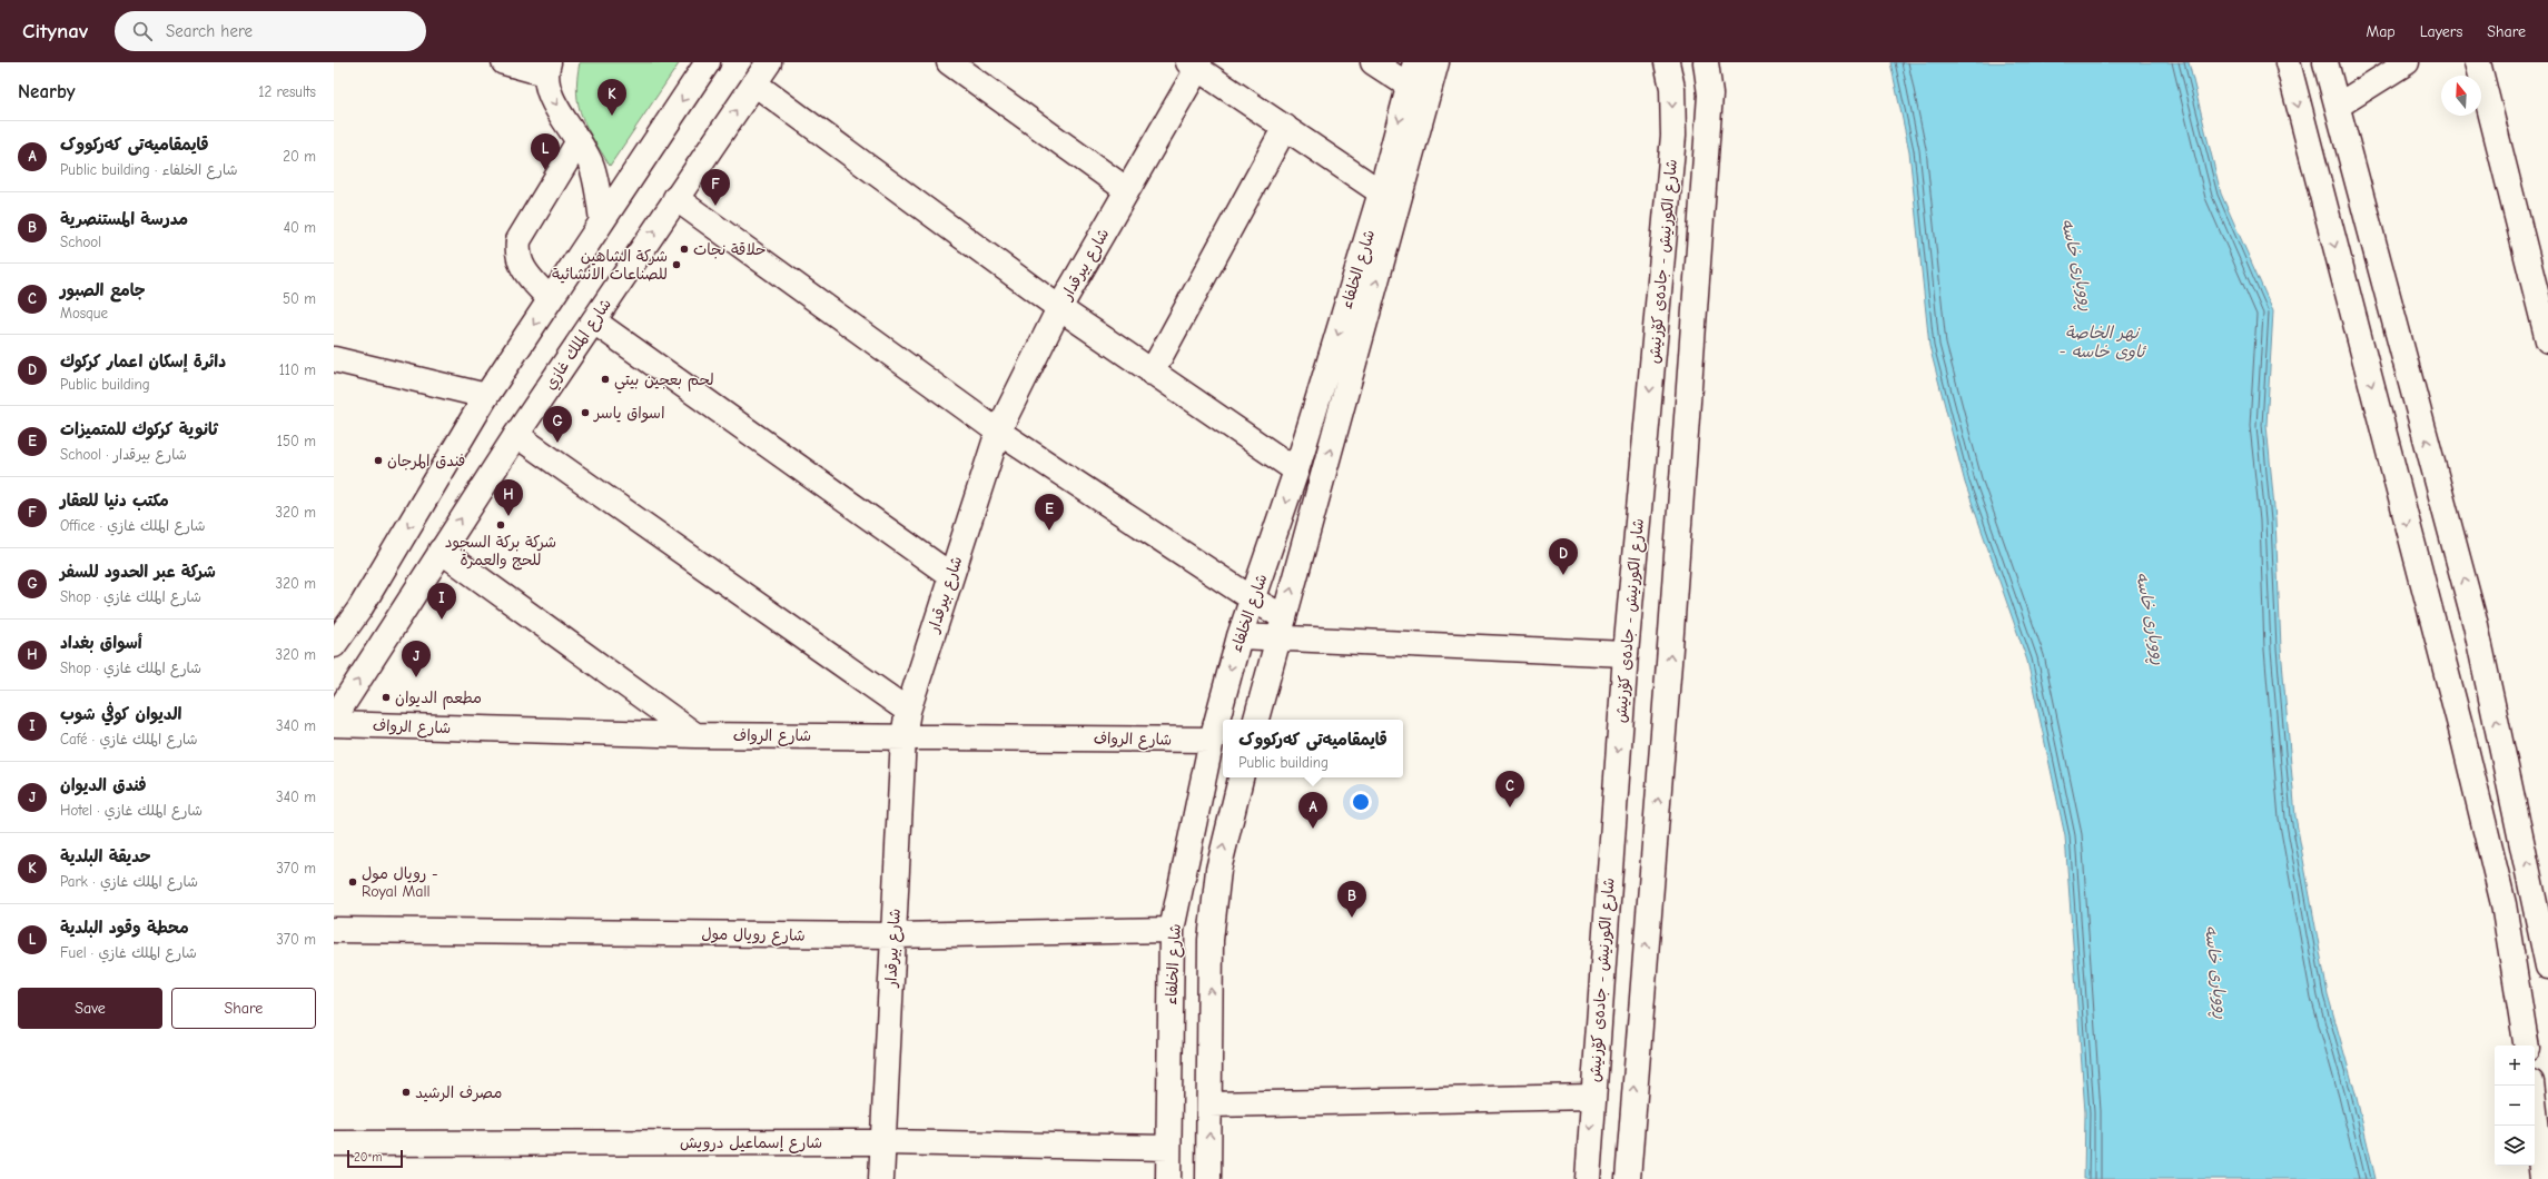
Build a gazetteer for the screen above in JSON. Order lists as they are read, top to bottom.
{
  "streets": {
    "street": [
      "شارع الكورنيش - جادەی کۆرنیش",
      "شارع بيرقدار",
      "شارع الخلفاء",
      "شارع الملك غازي",
      "شارع الرواف",
      "شارع رويال مول",
      "شارع إسماعيل درويش"
    ]
  },
  "crossings": [
    ["شارع بيرقدار", "شارع الرواف"],
    ["شارع بيرقدار", "شارع رويال مول"],
    ["شارع بيرقدار", "شارع إسماعيل درويش"],
    ["شارع الخلفاء", "شارع الرواف"],
    ["شارع الخلفاء", "شارع رويال مول"],
    ["شارع الخلفاء", "شارع إسماعيل درويش"]
  ],
  "water": ["ڕووباری خاسە", "نهر الخاصة - ئاوی خاسە"],
  "places": [
    "حلاقة نجات",
    "شركة الشاهين للصناعات الانشائية",
    "لحم بعجين بيتي",
    "اسواق ياسر",
    "فندق المرجان",
    "شركة بركة السجود للحج والعمرة",
    "مطعم الديوان",
    "رويال مول - Royal Mall",
    "مصرف الرشيد"
  ],
  "scale_bar": "20 m",
  "north": "top",
  "page": {
    "header": "Citynav",
    "search": "Search here",
    "nav": ["Map", "Layers", "Share"],
    "heading": ["Nearby", "12 results"],
    "pins": [
      "K",
      "L",
      "F",
      "G",
      "H",
      "E",
      "D",
      "I",
      "J",
      "C",
      "A",
      "B"
    ],
    "list": [
      {
        "mark": "A",
        "name": "قایمقامیەتی کەرکووک",
        "note": "Public building · شارع الخلفاء",
        "value": "20 m"
      },
      {
        "mark": "B",
        "name": "مدرسة المستنصرية",
        "note": "School",
        "value": "40 m"
      },
      {
        "mark": "C",
        "name": "جامع الصبور",
        "note": "Mosque",
        "value": "50 m"
      },
      {
        "mark": "D",
        "name": "دائرة إسكان اعمار كركوك",
        "note": "Public building",
        "value": "110 m"
      },
      {
        "mark": "E",
        "name": "ثانوية كركوك للمتميزات",
        "note": "School · شارع بيرقدار",
        "value": "150 m"
      },
      {
        "mark": "F",
        "name": "مكتب دنيا للعقار",
        "note": "Office · شارع الملك غازي",
        "value": "320 m"
      },
      {
        "mark": "G",
        "name": "شركة عبر الحدود للسفر",
        "note": "Shop · شارع الملك غازي",
        "value": "320 m"
      },
      {
        "mark": "H",
        "name": "أسواق بغداد",
        "note": "Shop · شارع الملك غازي",
        "value": "320 m"
      },
      {
        "mark": "I",
        "name": "الديوان كوفي شوب",
        "note": "Café · شارع الملك غازي",
        "value": "340 m"
      },
      {
        "mark": "J",
        "name": "فندق الديوان",
        "note": "Hotel · شارع الملك غازي",
        "value": "340 m"
      },
      {
        "mark": "K",
        "name": "حديقة البلدية",
        "note": "Park · شارع الملك غازي",
        "value": "370 m"
      },
      {
        "mark": "L",
        "name": "محطة وقود البلدية",
        "note": "Fuel · شارع الملك غازي",
        "value": "370 m"
      }
    ],
    "popup": ["قایمقامیەتی کەرکووک", "Public building"],
    "buttons": ["Save", "Share"],
    "map_buttons": ["+", "−"],
    "scale": "20 m"
  }
}
